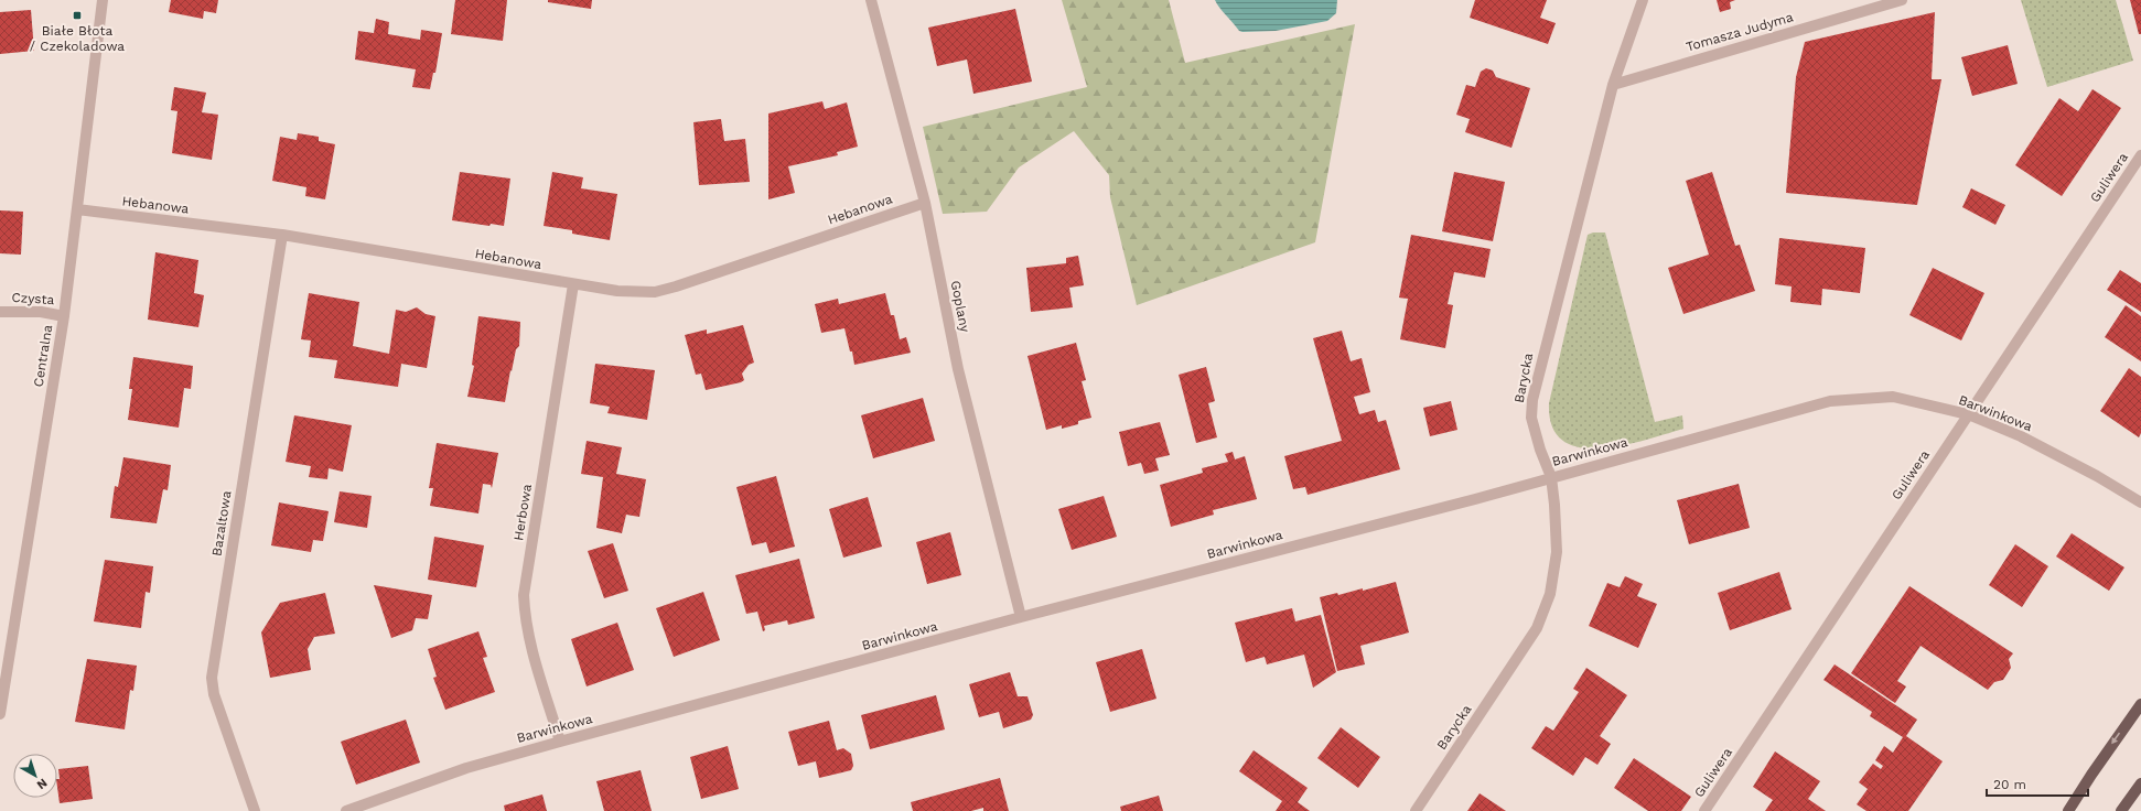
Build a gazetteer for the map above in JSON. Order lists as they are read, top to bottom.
{
  "streets": {
    "street": [
      "Tomasza Judyma",
      "Guliwera",
      "Hebanowa",
      "Czysta",
      "Goplany",
      "Centralna",
      "Barycka",
      "Barwinkowa",
      "Herbowa",
      "Bazaltowa"
    ]
  },
  "crossings": [
    ["Tomasza Judyma", "Barycka"],
    ["Guliwera", "Barwinkowa"],
    ["Hebanowa", "Goplany"],
    ["Hebanowa", "Centralna"],
    ["Hebanowa", "Herbowa"],
    ["Hebanowa", "Bazaltowa"],
    ["Czysta", "Centralna"],
    ["Goplany", "Barwinkowa"],
    ["Barycka", "Barwinkowa"],
    ["Barwinkowa", "Herbowa"]
  ],
  "places": {
    "transit": ["Białe Błota / Czekoladowa"]
  },
  "scale_bar": "20 m",
  "north": "bottom right"
}
